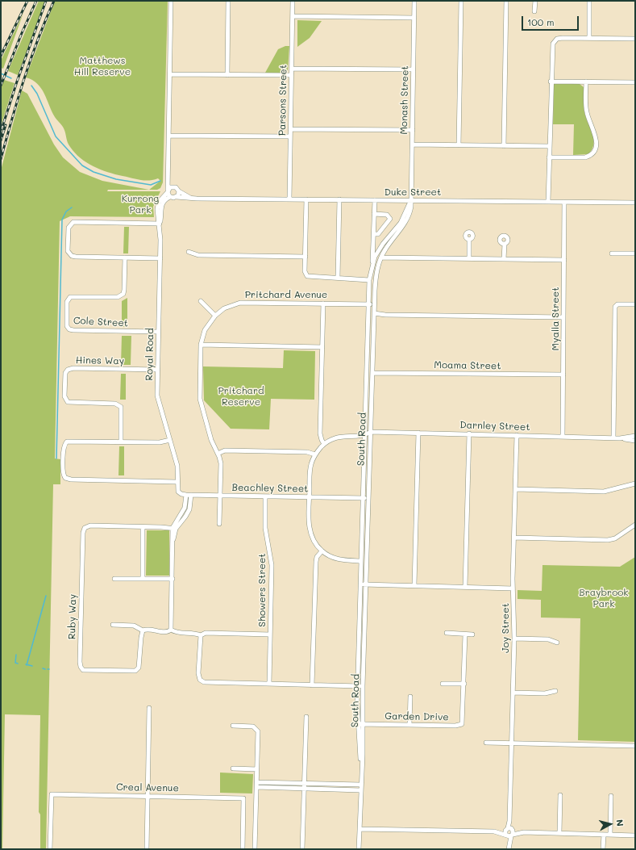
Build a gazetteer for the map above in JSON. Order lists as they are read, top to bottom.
{
  "streets": {
    "street": [
      "Parsons Street",
      "Monash Street",
      "Duke Street",
      "Pritchard Avenue",
      "Myalla Street",
      "Cole Street",
      "Royal Road",
      "Hines Way",
      "Moama Street",
      "Darnley Street",
      "South Road",
      "Beachley Street",
      "Showers Street",
      "Ruby Way",
      "Joy Street",
      "Garden Drive",
      "Creal Avenue"
    ]
  },
  "crossings": [
    ["Parsons Street", "Duke Street"],
    ["Monash Street", "Duke Street"],
    ["Monash Street", "South Road"],
    ["Duke Street", "Myalla Street"],
    ["Duke Street", "Royal Road"],
    ["Duke Street", "South Road"],
    ["Pritchard Avenue", "South Road"],
    ["Pritchard Avenue", "Beachley Street"],
    ["Myalla Street", "Moama Street"],
    ["Myalla Street", "Darnley Street"],
    ["Cole Street", "Royal Road"],
    ["Royal Road", "Hines Way"],
    ["Royal Road", "Beachley Street"],
    ["Moama Street", "South Road"],
    ["Darnley Street", "South Road"],
    ["Darnley Street", "Joy Street"],
    ["South Road", "Beachley Street"],
    ["South Road", "Garden Drive"],
    ["Beachley Street", "Showers Street"]
  ],
  "parks": [
    "Matthews Hill Reserve",
    "Kurrong Park",
    "Pritchard Reserve",
    "Braybrook Park"
  ],
  "scale_bar": "100 m",
  "north": "right"
}
